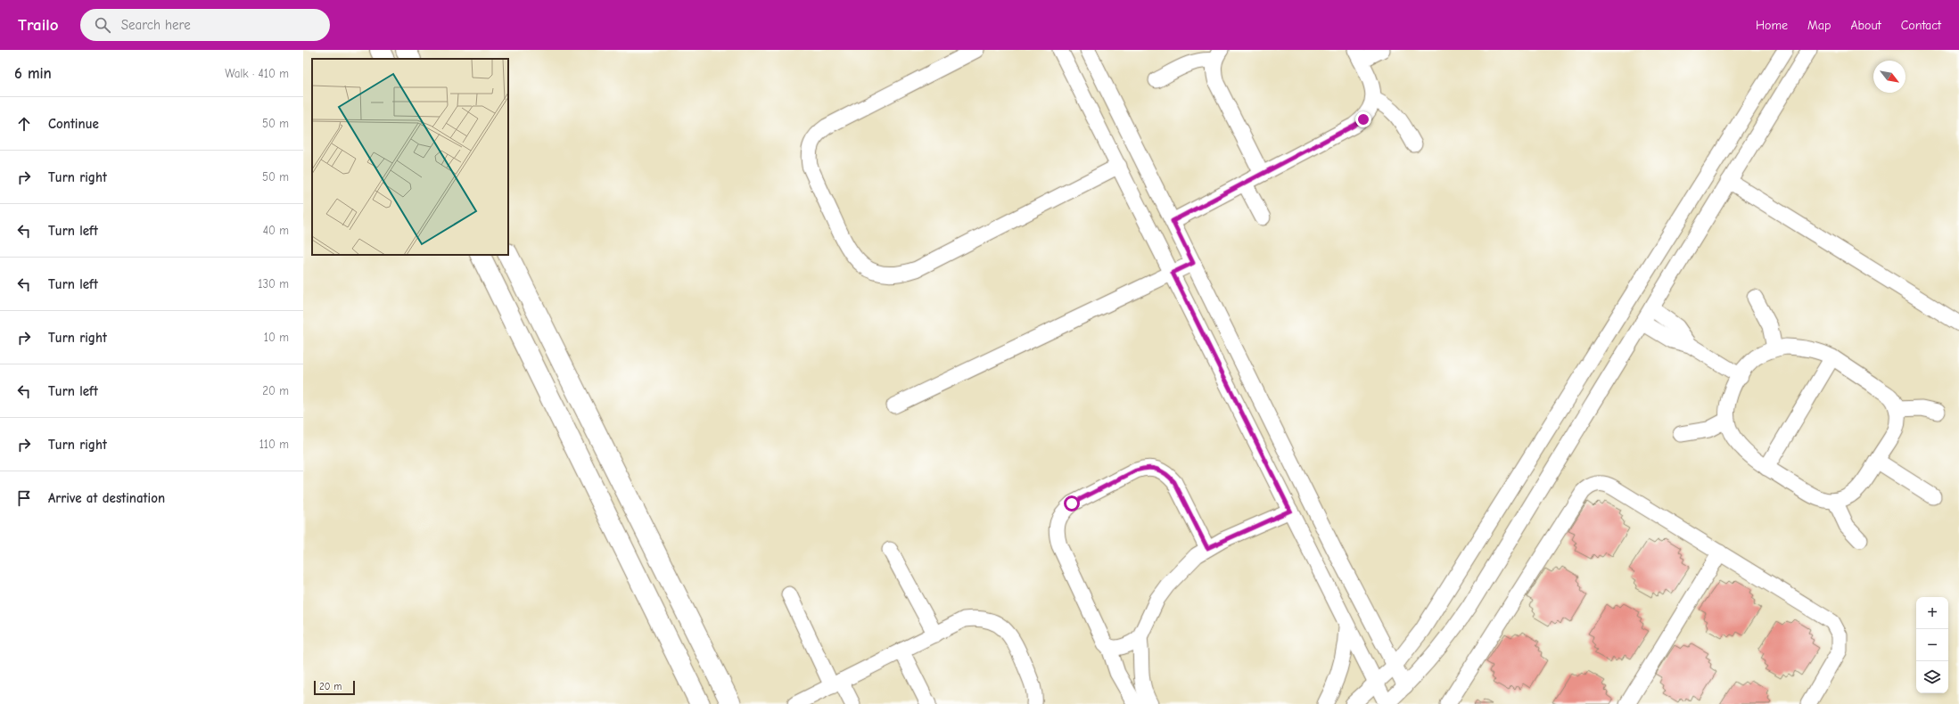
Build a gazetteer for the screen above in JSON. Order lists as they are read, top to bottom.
{
  "scale_bar": "20 m",
  "north": "bottom right",
  "page": {
    "header": "Trailo",
    "search": "Search here",
    "nav": [
      "Home",
      "Map",
      "About",
      "Contact"
    ],
    "heading": ["6 min", "Walk · 410 m"],
    "list": [
      ["Continue", "50 m"],
      ["Turn right", "50 m"],
      ["Turn left", "40 m"],
      ["Turn left", "130 m"],
      ["Turn right", "10 m"],
      ["Turn left", "20 m"],
      ["Turn right", "110 m"],
      "Arrive at destination"
    ],
    "map_buttons": ["+", "−"],
    "scale": "20 m"
  }
}
